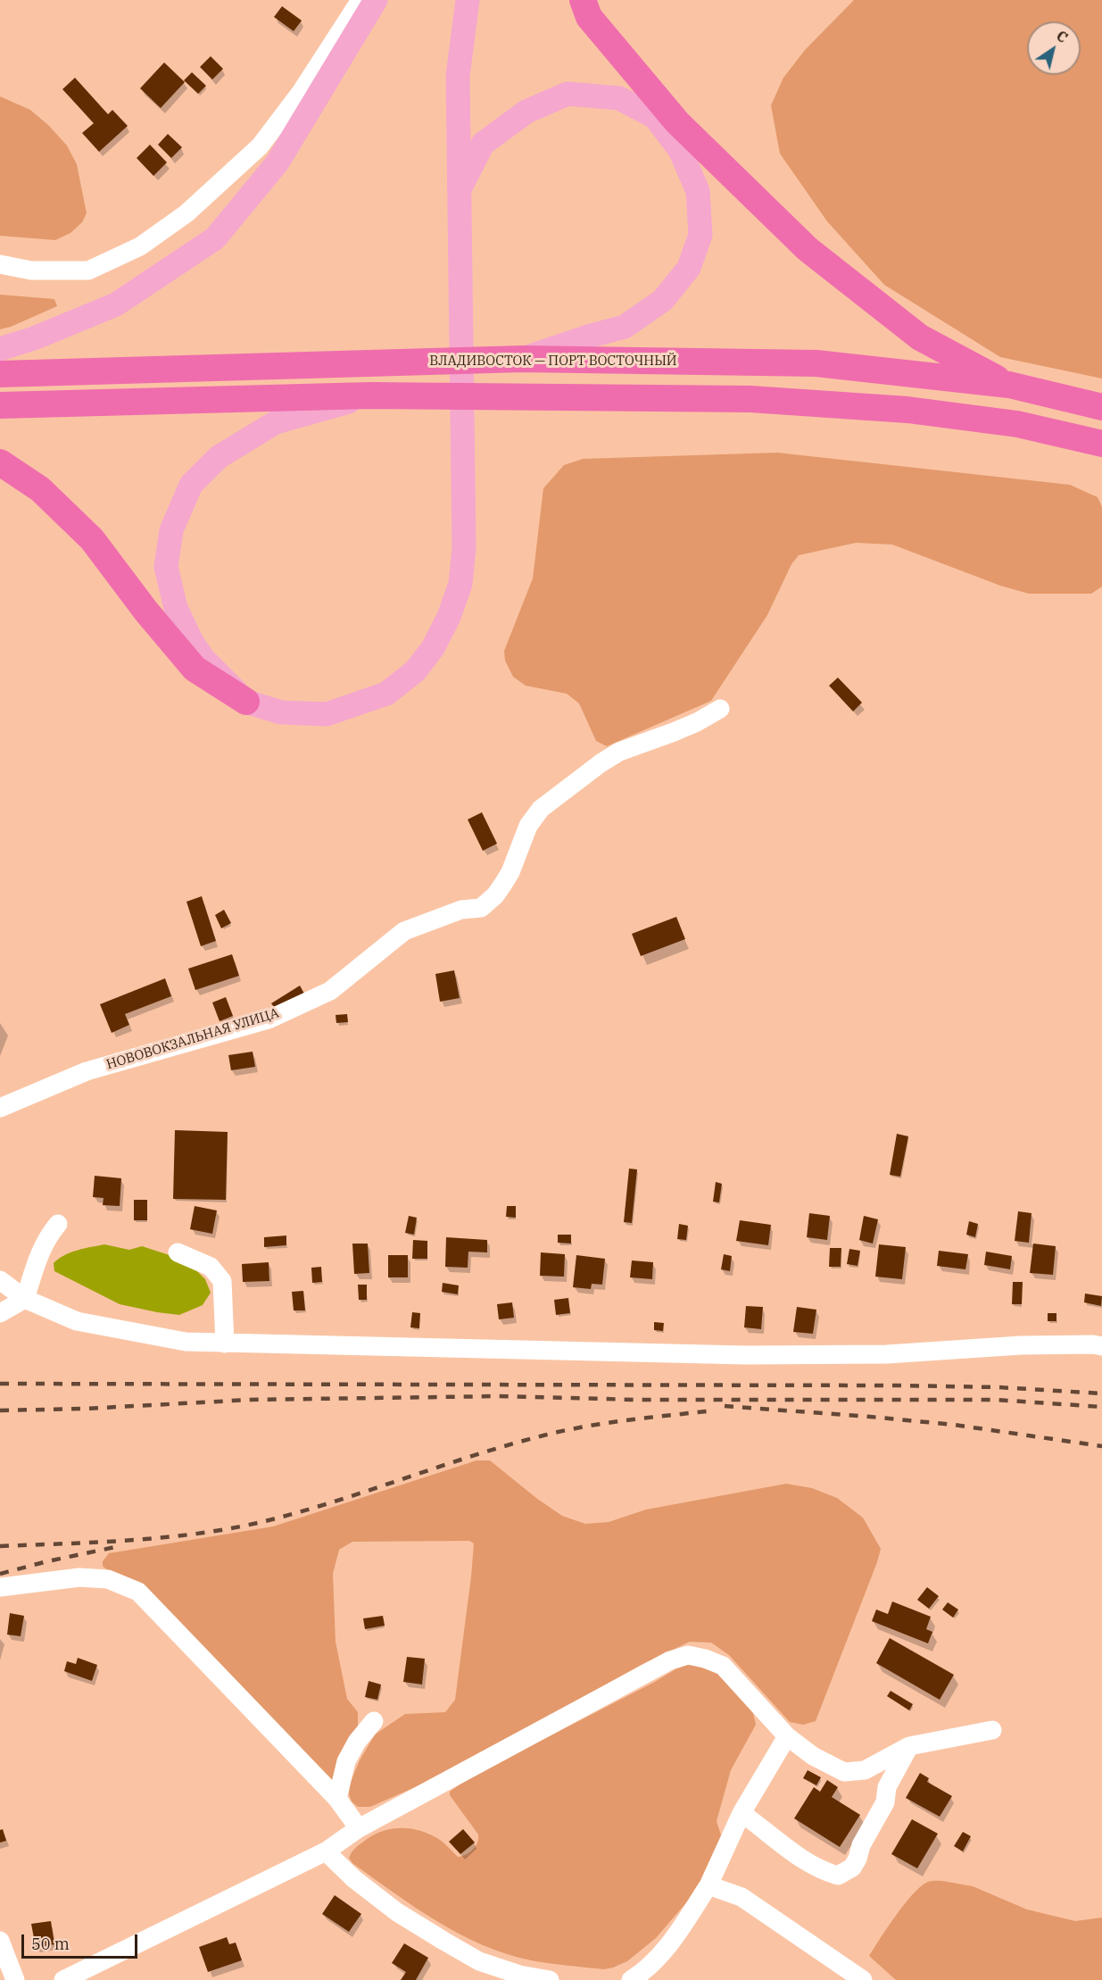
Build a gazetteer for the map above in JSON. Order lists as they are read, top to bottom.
{
  "streets": {
    "highway": ["ВЛАДИВОСТОК — ПОРТ ВОСТОЧНЫЙ"],
    "street": ["НОВОВОКЗАЛЬНАЯ УЛИЦА"]
  },
  "scale_bar": "50 m",
  "north": "top right"
}
